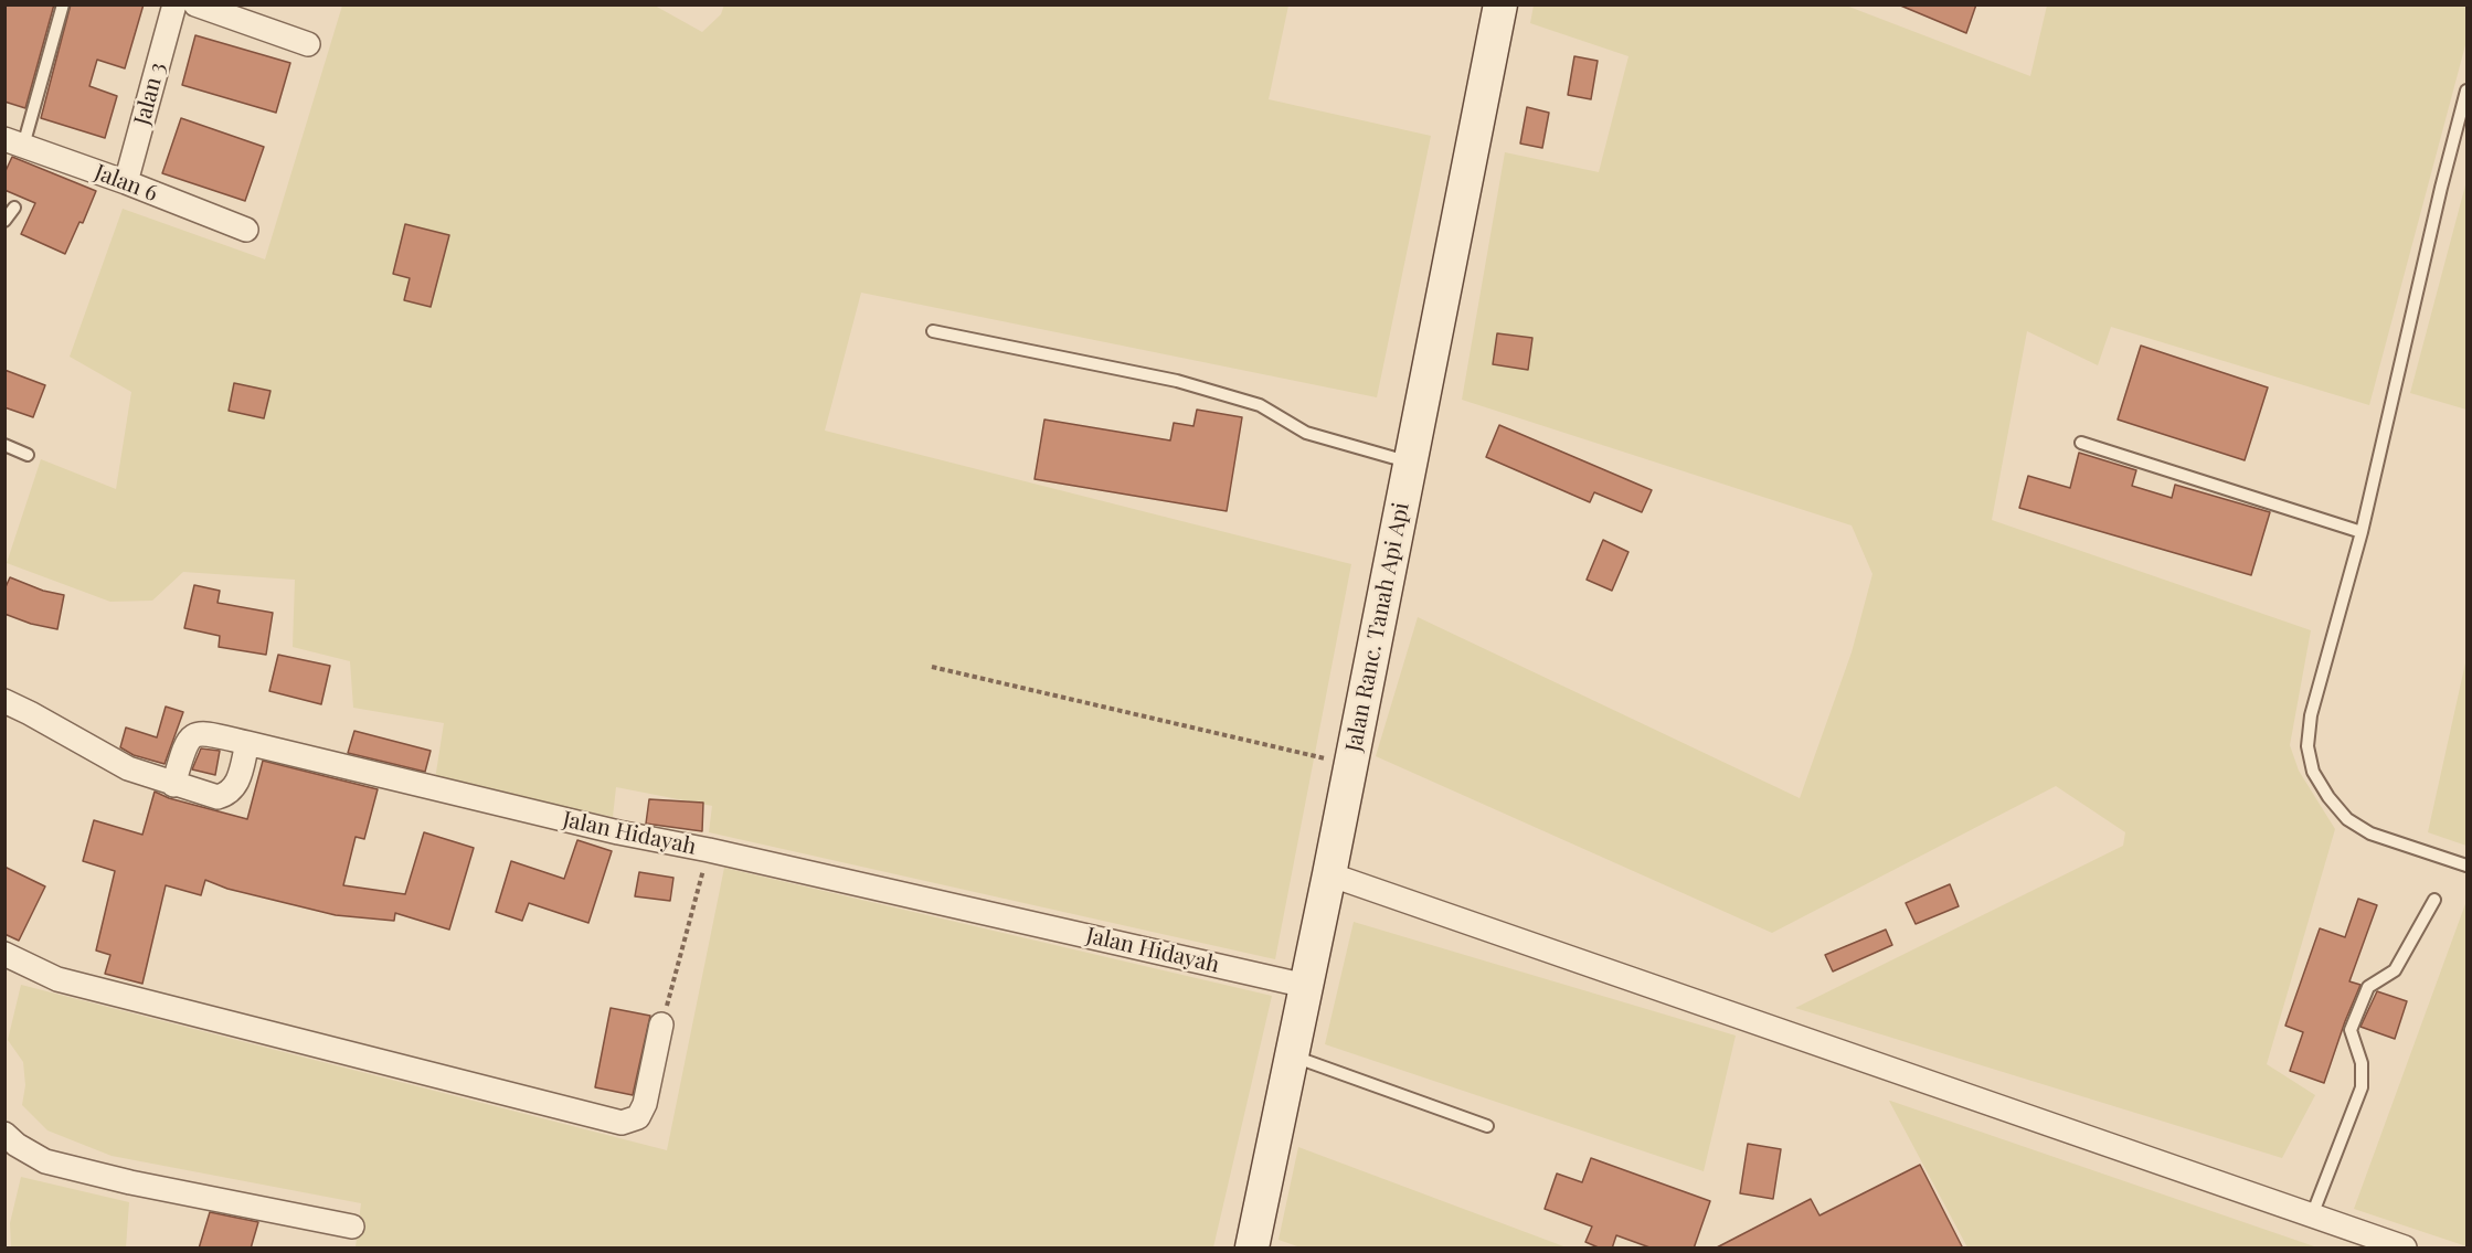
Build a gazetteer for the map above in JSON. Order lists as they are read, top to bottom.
{
  "streets": {
    "street": [
      "Jalan 3",
      "Jalan 6",
      "Jalan Ranc. Tanah Api Api",
      "Jalan Hidayah"
    ]
  },
  "crossings": [
    ["Jalan 3", "Jalan 6"],
    ["Jalan Ranc. Tanah Api Api", "Jalan Hidayah"]
  ]
}
